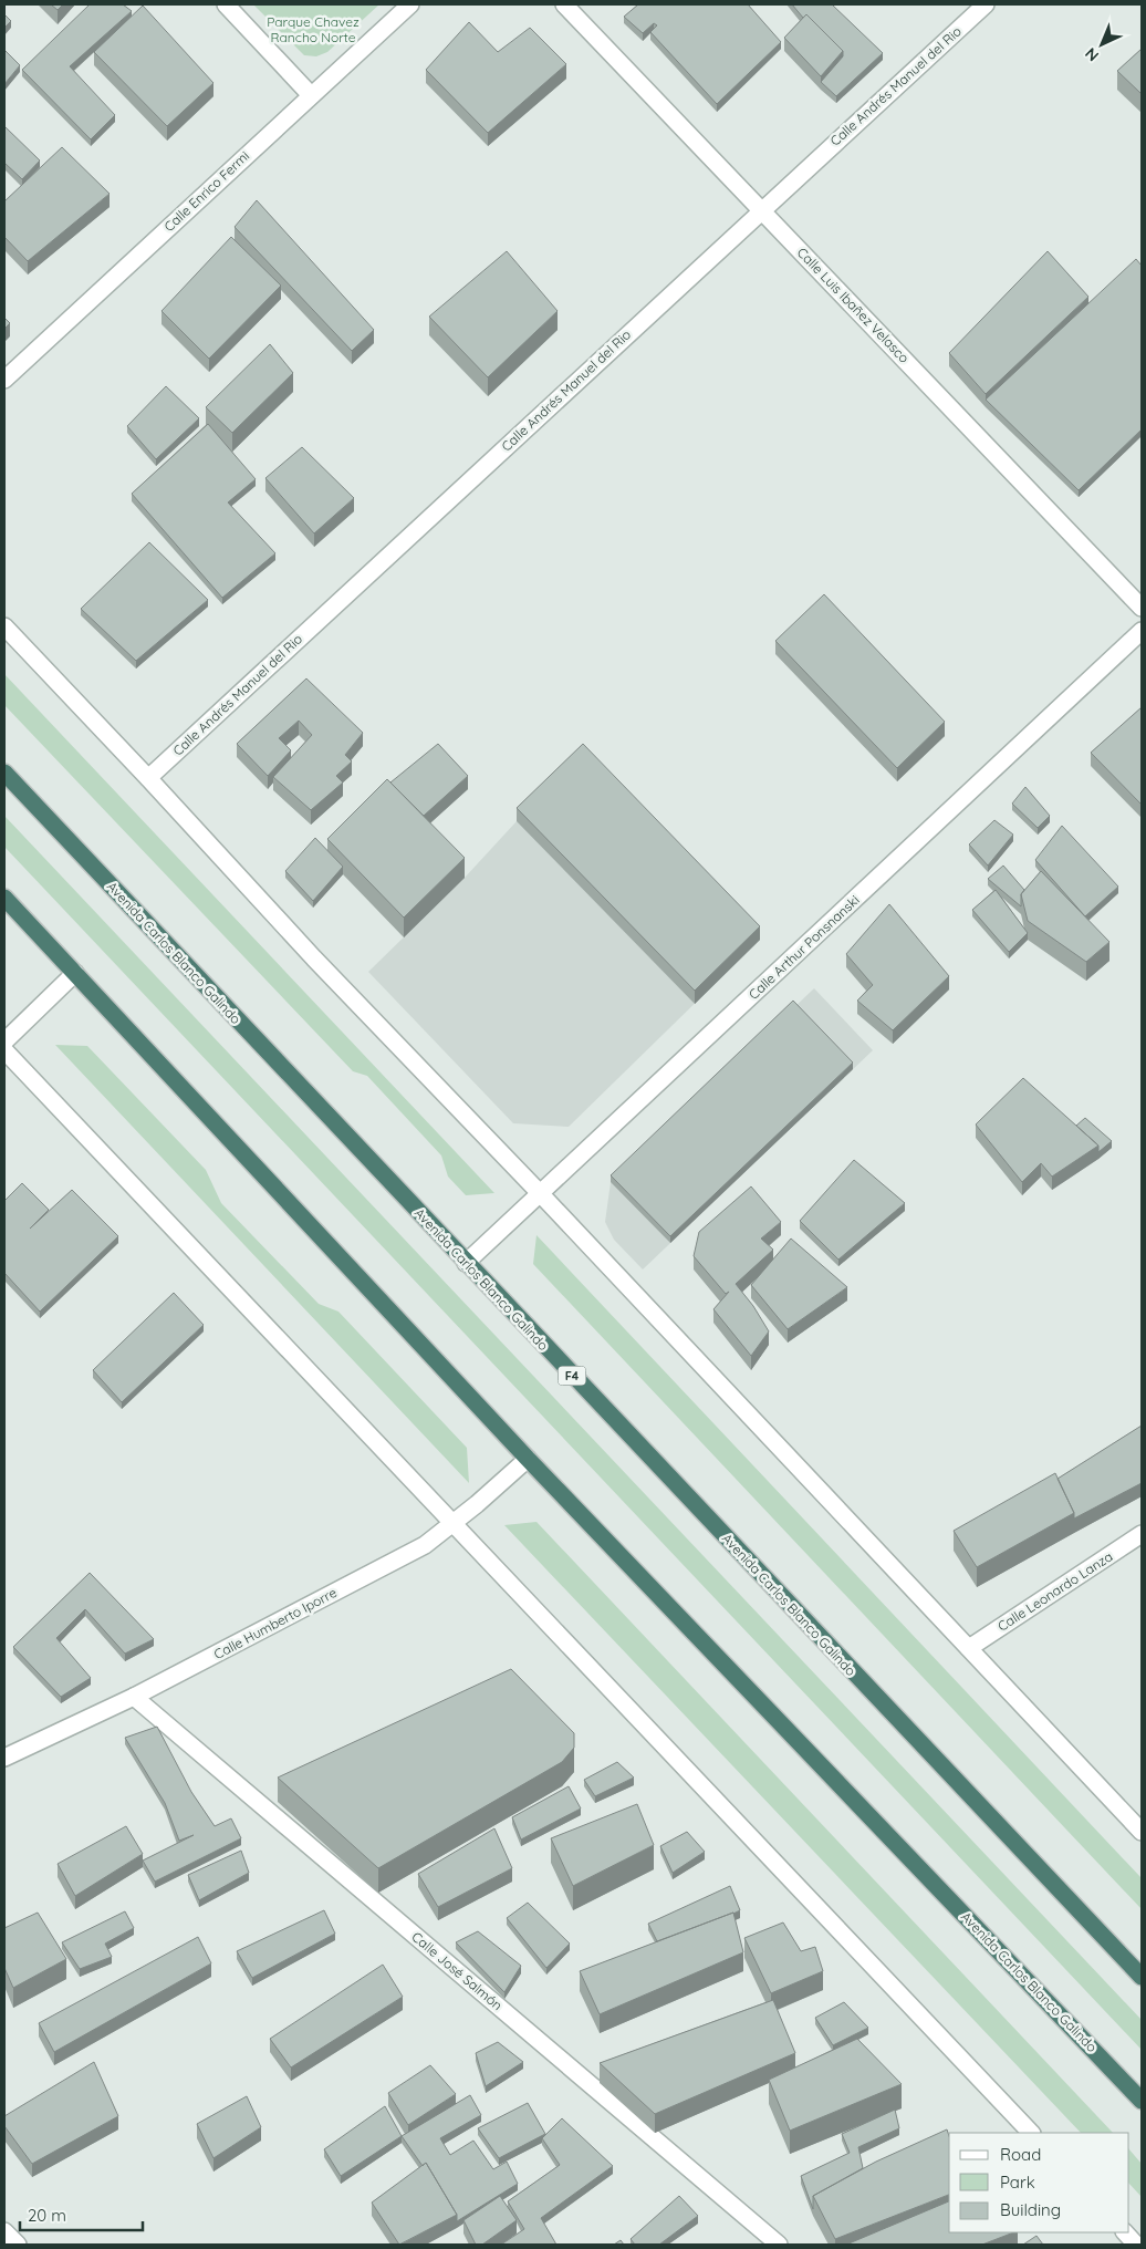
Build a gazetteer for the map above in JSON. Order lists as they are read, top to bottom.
{
  "streets": {
    "highway": ["Avenida Carlos Blanco Galindo", "F4"],
    "street": [
      "Calle Andrés Manuel del Rio",
      "Calle Enrico Fermi",
      "Calle Luis Ibañez Velasco",
      "Calle Arthur Ponsnanski",
      "Calle Leonardo Lanza",
      "Calle Humberto Iporre",
      "Calle José Salmón"
    ]
  },
  "crossings": [
    ["Calle Andrés Manuel del Rio", "Calle Luis Ibañez Velasco"],
    ["Calle Arthur Ponsnanski", "Avenida Carlos Blanco Galindo"],
    ["Avenida Carlos Blanco Galindo", "Calle Humberto Iporre"],
    ["Calle Humberto Iporre", "Calle José Salmón"]
  ],
  "parks": ["Parque Chavez Rancho Norte"],
  "legend": ["Road", "Park", "Building"],
  "scale_bar": "20 m",
  "north": "bottom left"
}
